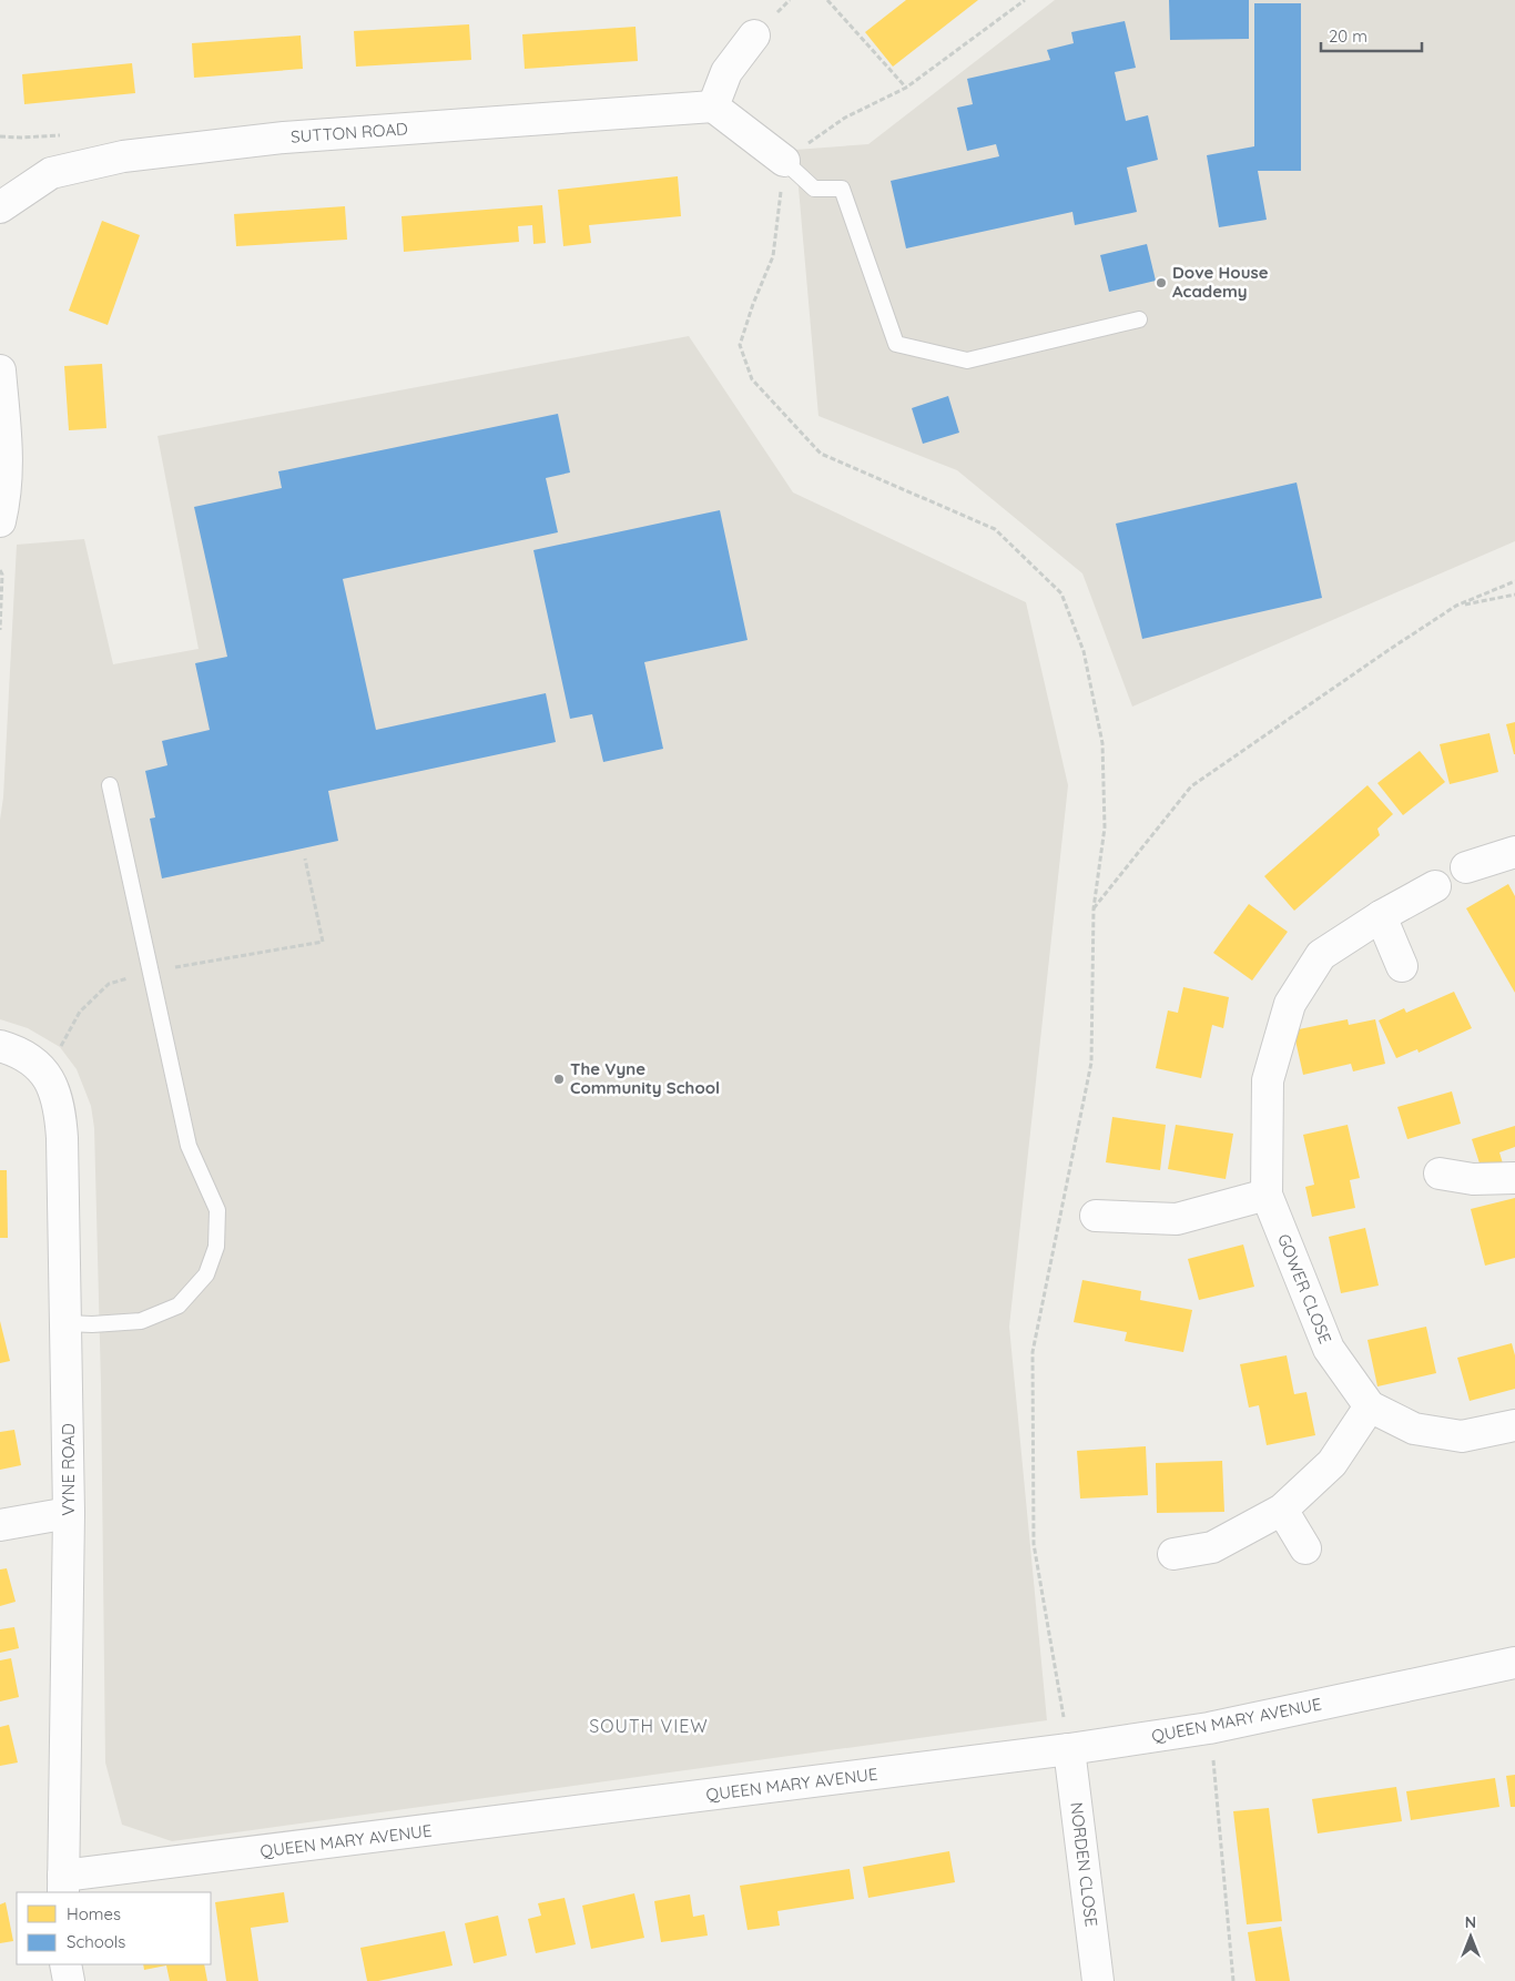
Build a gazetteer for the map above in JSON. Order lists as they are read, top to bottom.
{
  "streets": {
    "street": [
      "SUTTON ROAD",
      "GOWER CLOSE",
      "VYNE ROAD",
      "QUEEN MARY AVENUE",
      "NORDEN CLOSE"
    ]
  },
  "crossings": [
    ["VYNE ROAD", "QUEEN MARY AVENUE"],
    ["QUEEN MARY AVENUE", "NORDEN CLOSE"]
  ],
  "districts": ["SOUTH VIEW"],
  "places": ["Dove House Academy", "The Vyne Community School"],
  "legend": ["Homes", "Schools"],
  "scale_bar": "20 m",
  "north": "top"
}
